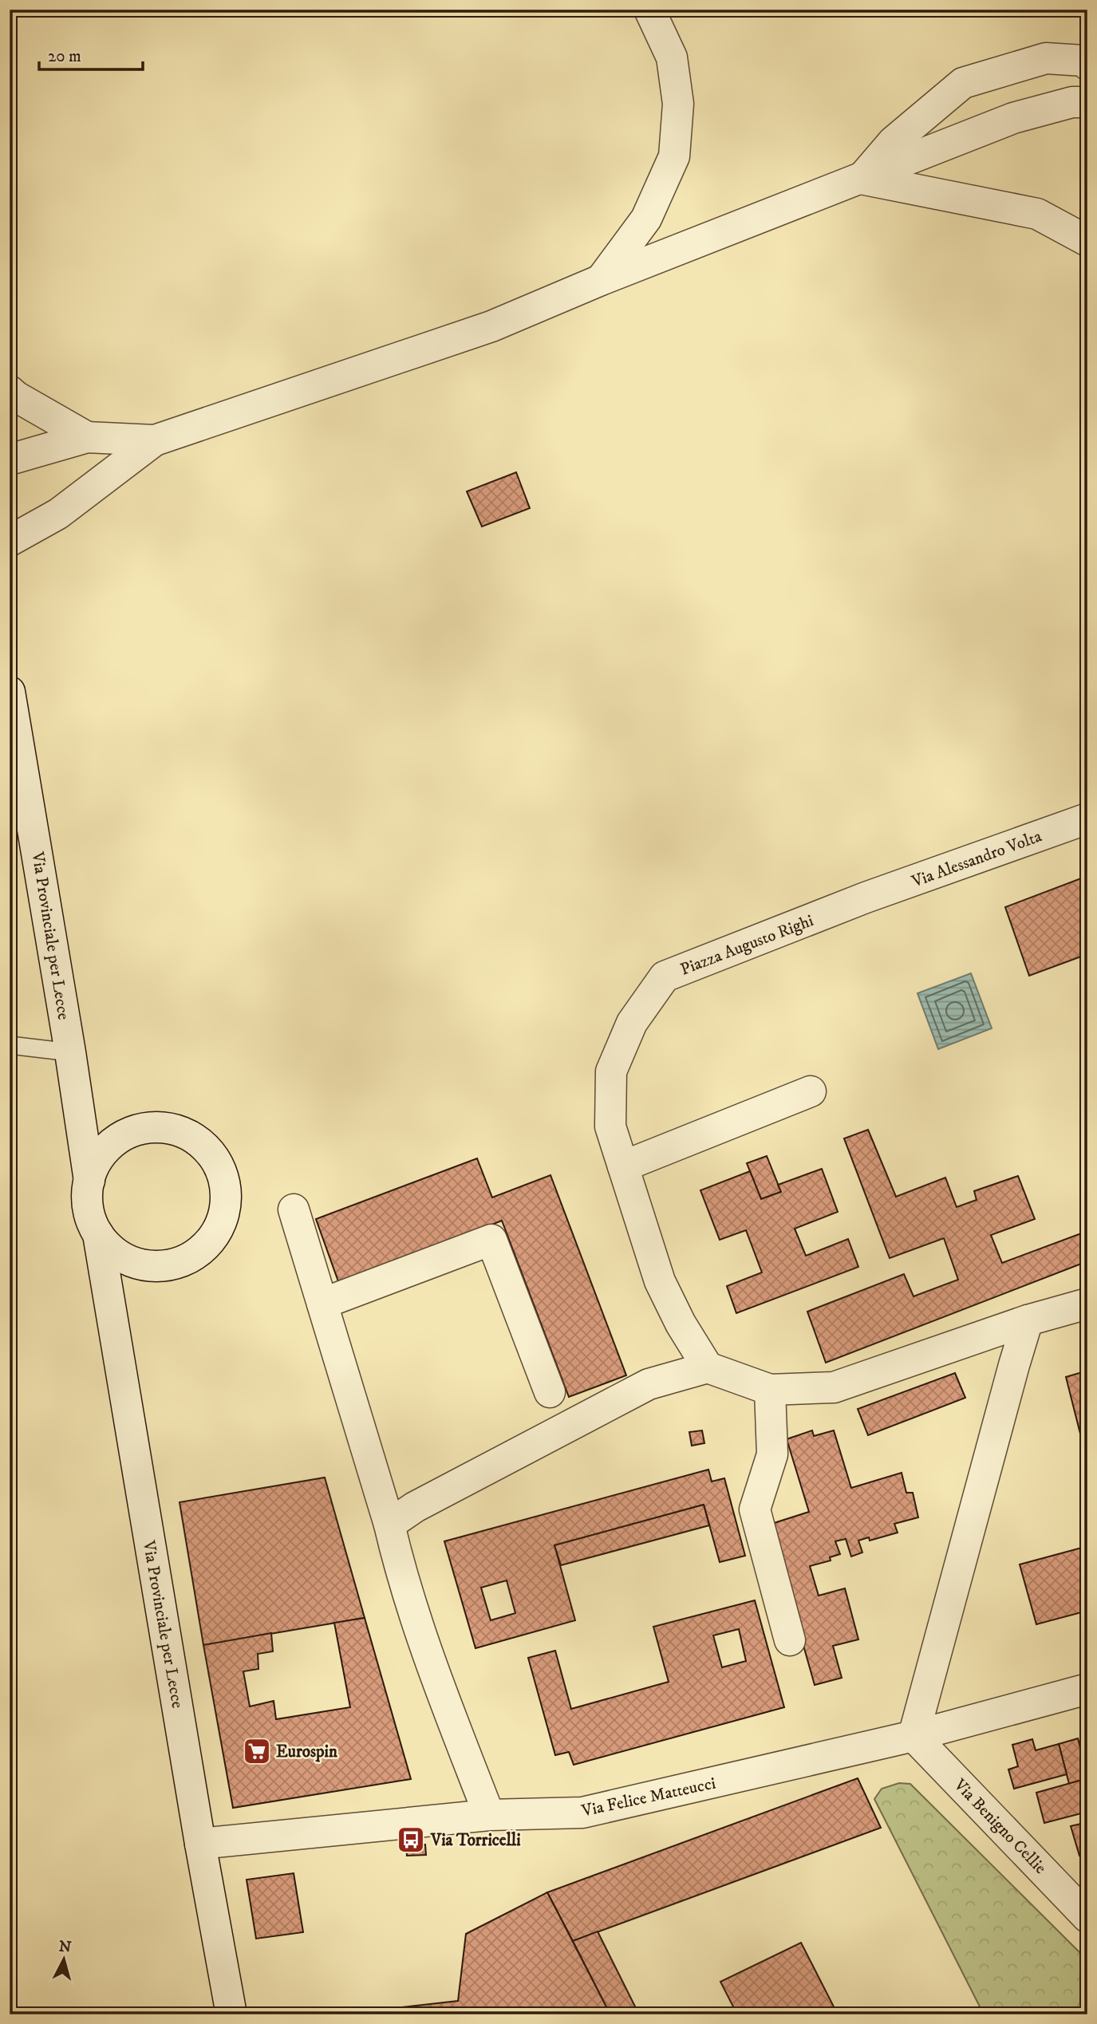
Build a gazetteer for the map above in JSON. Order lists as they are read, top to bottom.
{
  "streets": {
    "street": [
      "Via Alessandro Volta",
      "Via Provinciale per Lecce",
      "Piazza Augusto Righi",
      "Via Felice Matteucci",
      "Via Benigno Cellie"
    ]
  },
  "crossings": [
    ["Via Alessandro Volta", "Piazza Augusto Righi"],
    ["Via Provinciale per Lecce", "Via Felice Matteucci"],
    ["Via Felice Matteucci", "Via Benigno Cellie"]
  ],
  "places": {
    "supermarket": ["Eurospin"],
    "bus stop": ["Via Torricelli"]
  },
  "scale_bar": "20 m",
  "north": "top"
}
